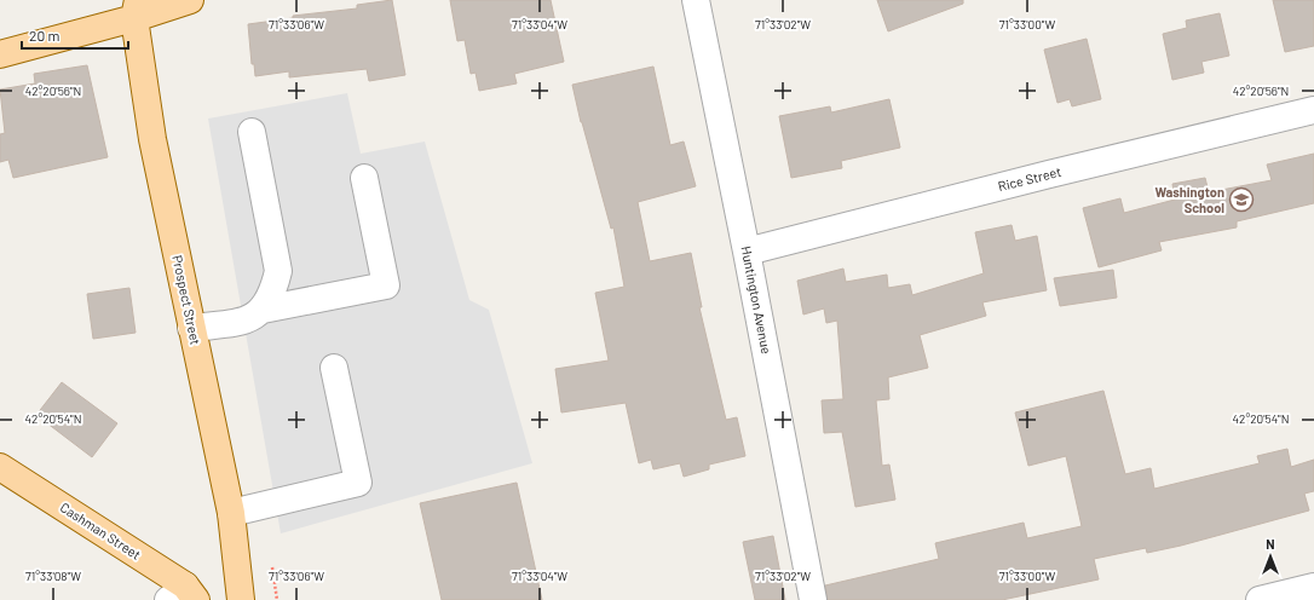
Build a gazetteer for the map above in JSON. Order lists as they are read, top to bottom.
{
  "streets": {
    "main road": ["Prospect Street", "Cashman Street"],
    "street": ["Rice Street", "Huntington Avenue"]
  },
  "crossings": [
    ["Rice Street", "Huntington Avenue"]
  ],
  "places": {
    "school or university": ["Washington School"]
  },
  "scale_bar": "20 m",
  "north": "top",
  "coordinates": [
    "71°33'06\"W",
    "71°33'04\"W",
    "71°33'02\"W",
    "71°33'00\"W",
    "42°20'56\"N",
    "42°20'54\"N",
    "71°33'08\"W"
  ]
}
